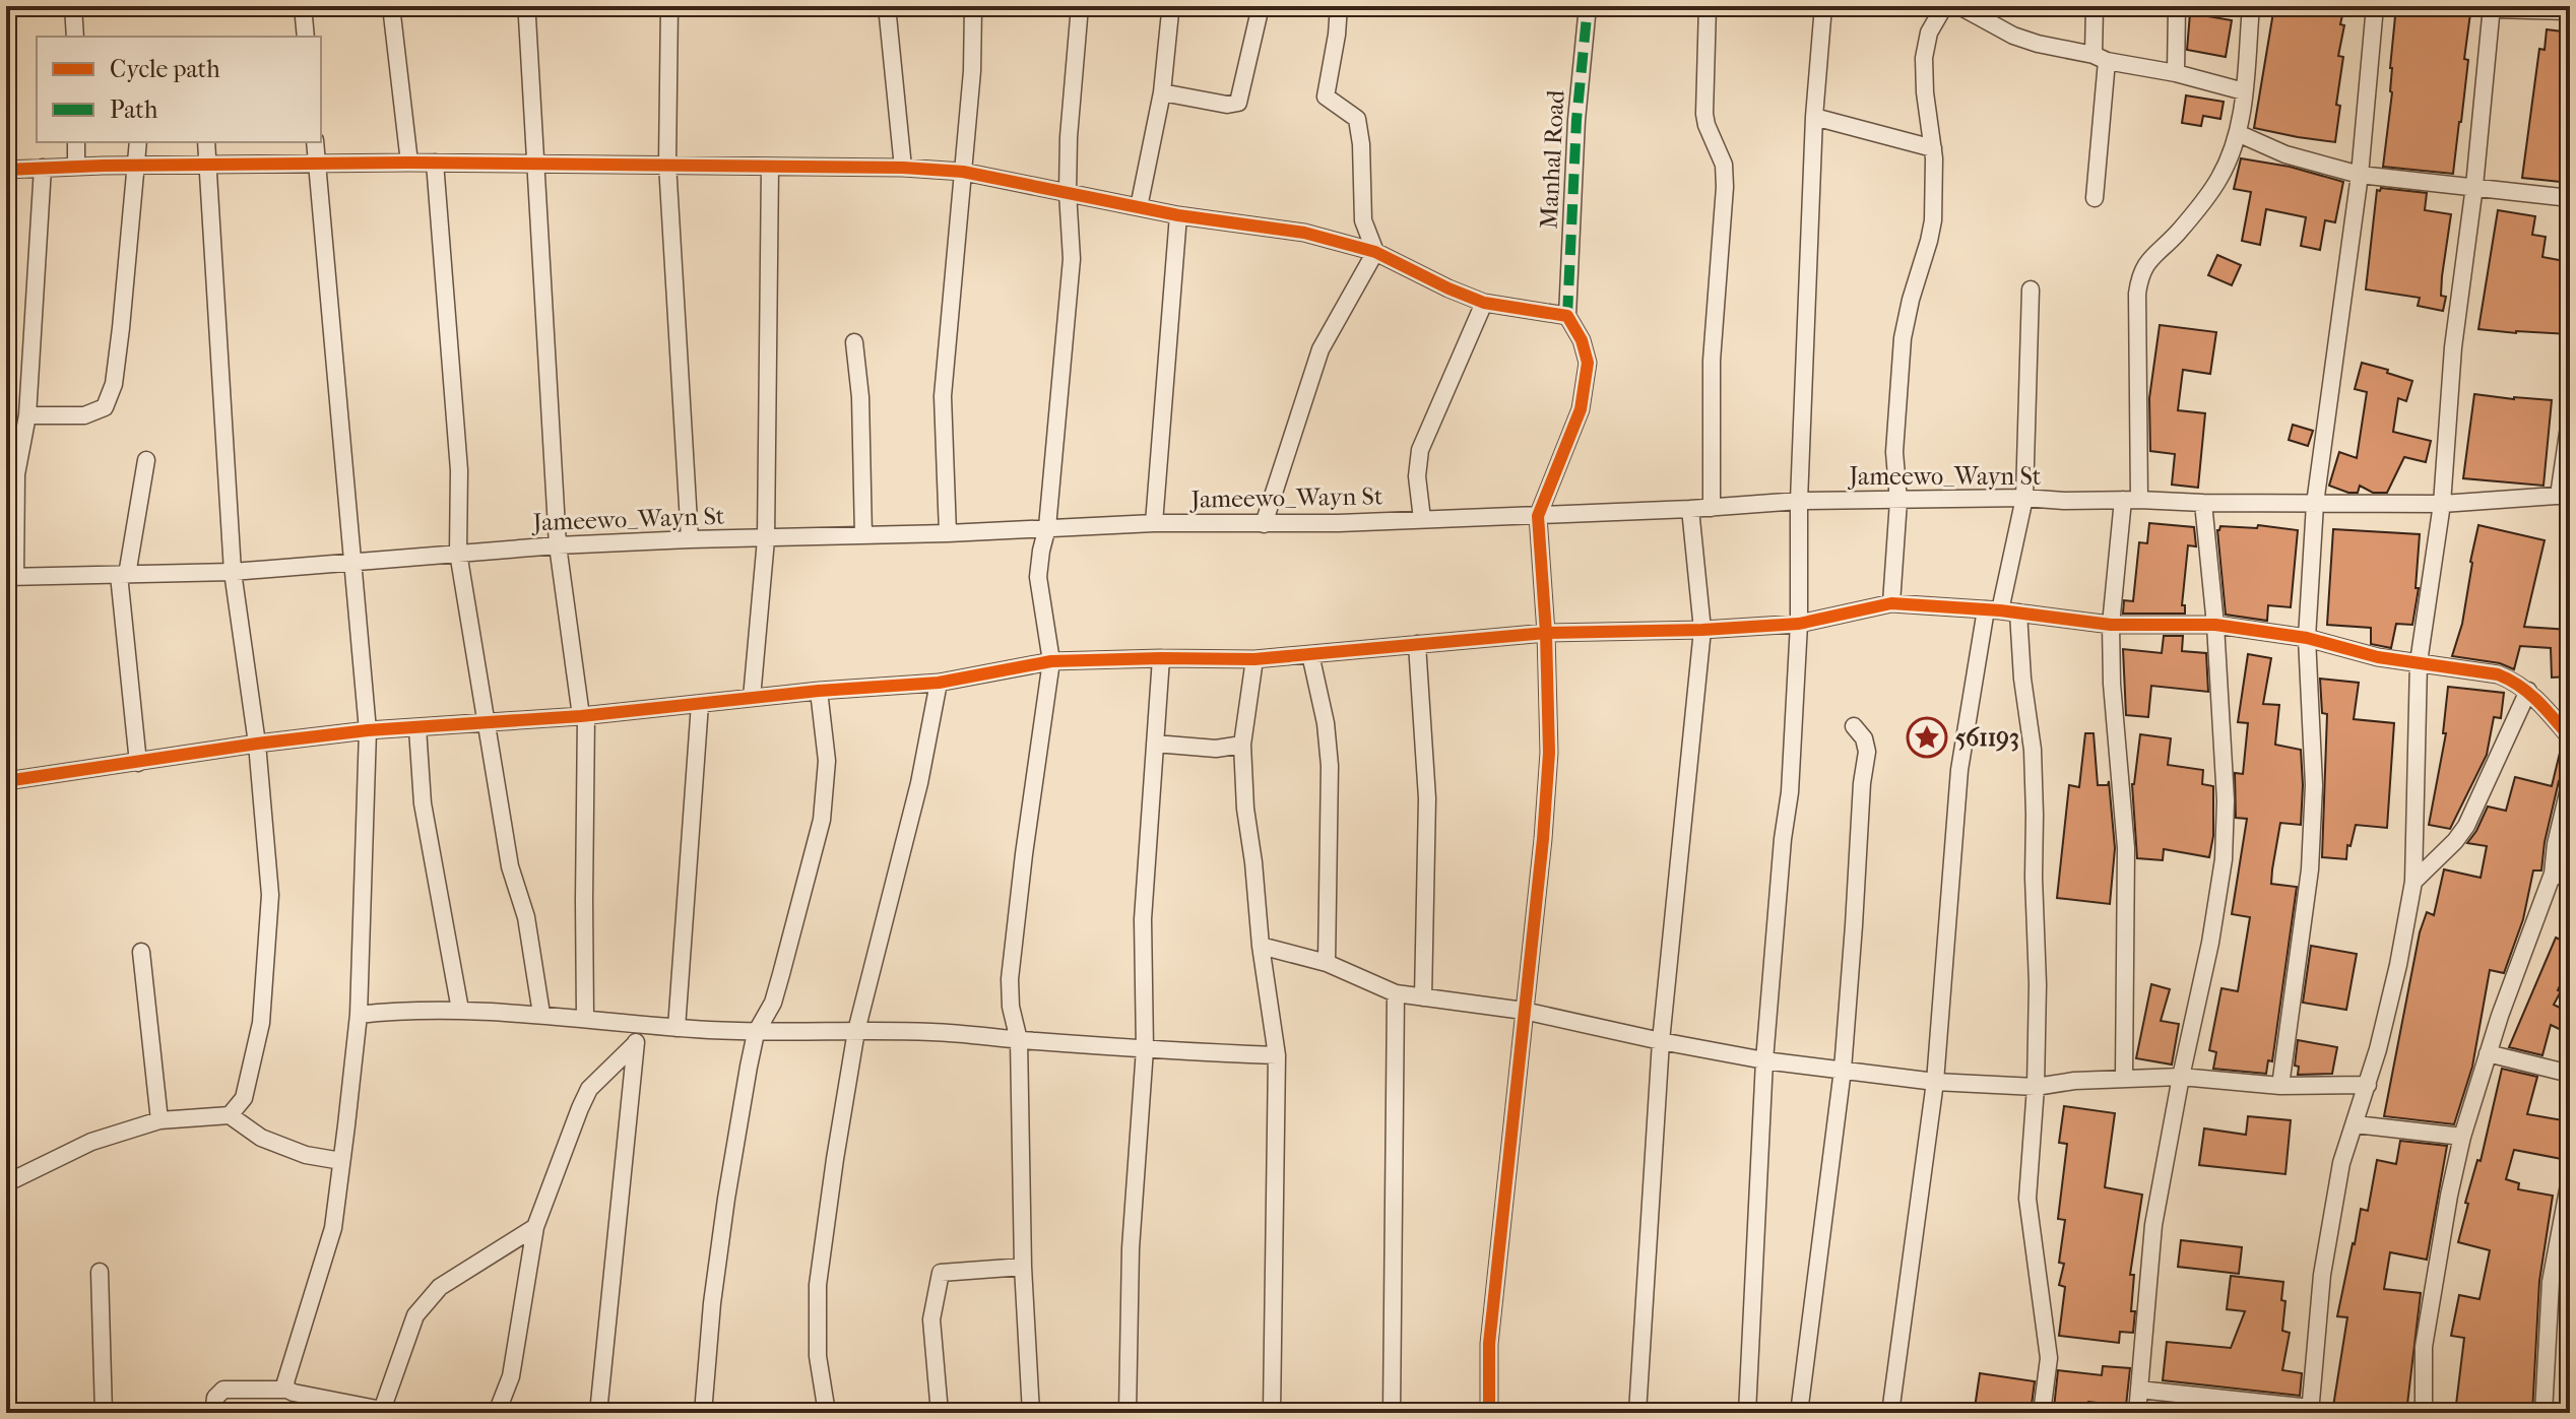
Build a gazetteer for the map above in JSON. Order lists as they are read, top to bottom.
{
  "streets": {
    "street": ["Manhal Road", "Jameewo_Wayn St"]
  },
  "places": {
    "place": ["561193"]
  },
  "legend": ["Cycle path", "Path"]
}
